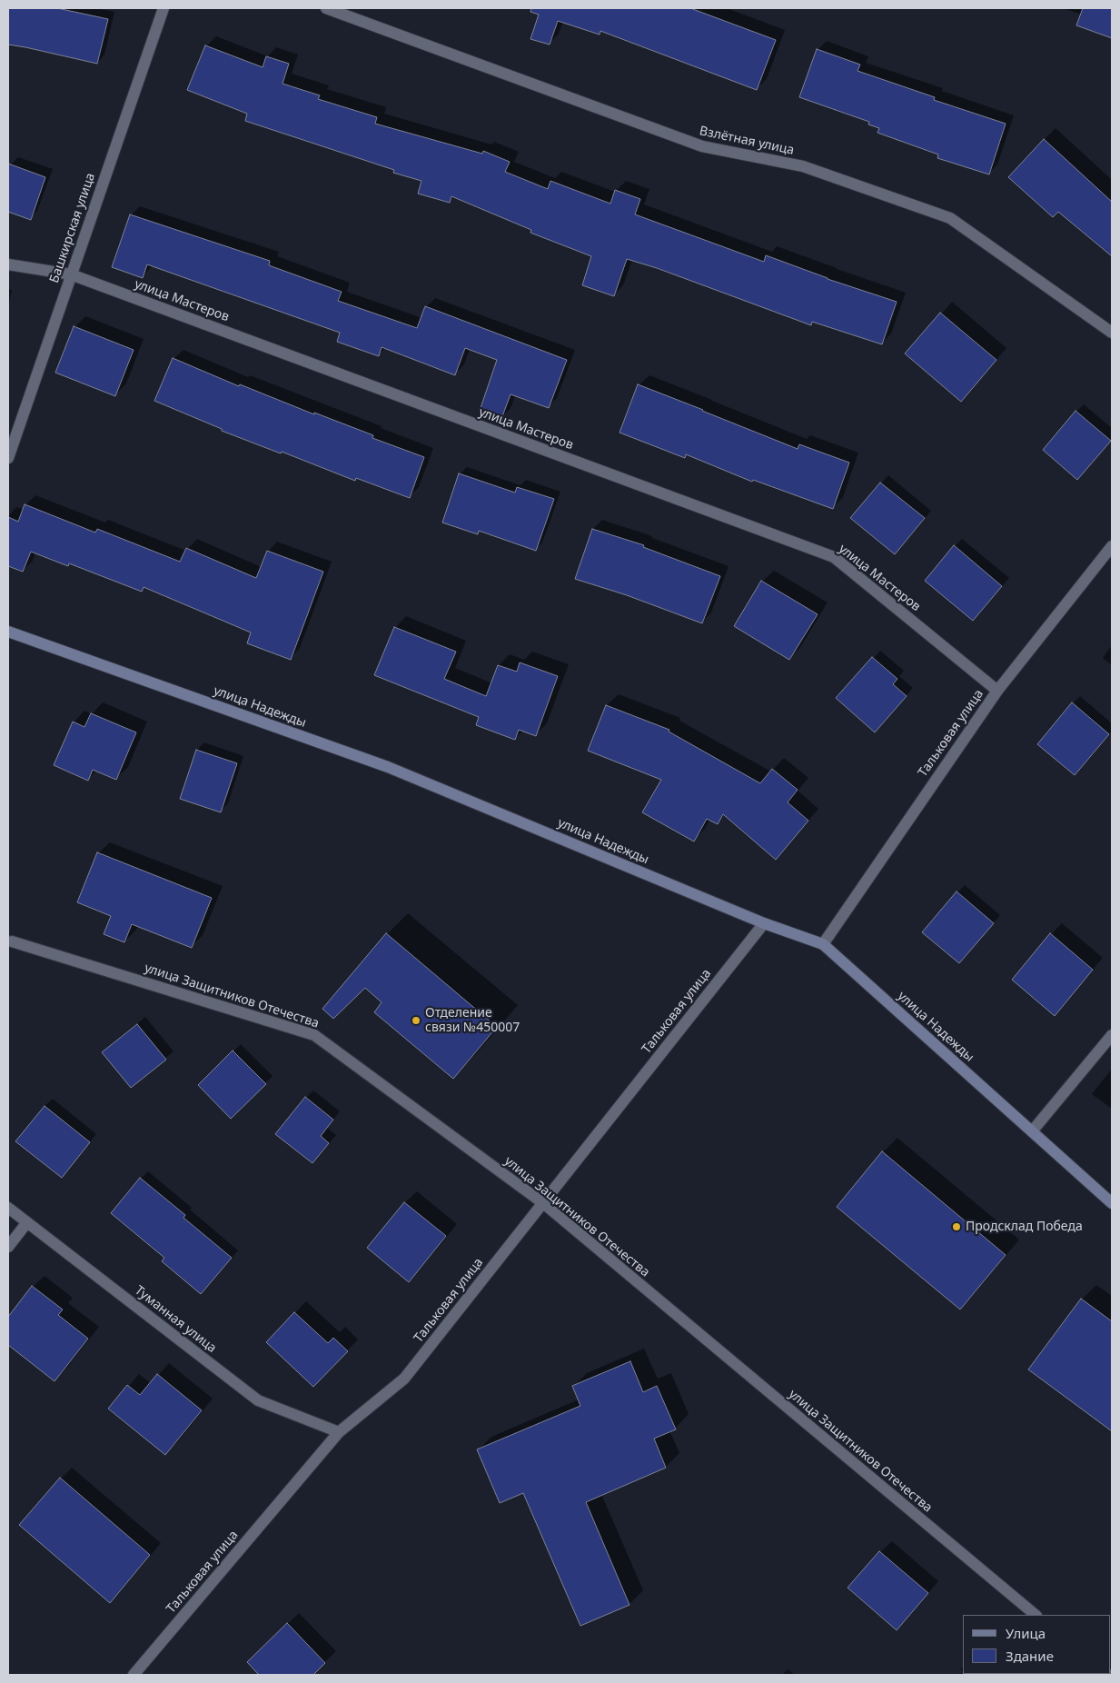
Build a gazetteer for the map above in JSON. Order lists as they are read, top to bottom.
{
  "streets": {
    "street": [
      "Взлётная улица",
      "Башкирская улица",
      "улица Мастеров",
      "улица Надежды",
      "Тальковая улица",
      "улица Защитников Отечества",
      "Туманная улица"
    ]
  },
  "crossings": [
    ["Башкирская улица", "улица Мастеров"],
    ["улица Мастеров", "Тальковая улица"],
    ["улица Надежды", "Тальковая улица"],
    ["Тальковая улица", "улица Защитников Отечества"],
    ["Тальковая улица", "Туманная улица"]
  ],
  "places": ["Отделение связи №450007", "Продсклад Победа"],
  "legend": ["Улица", "Здание"]
}
